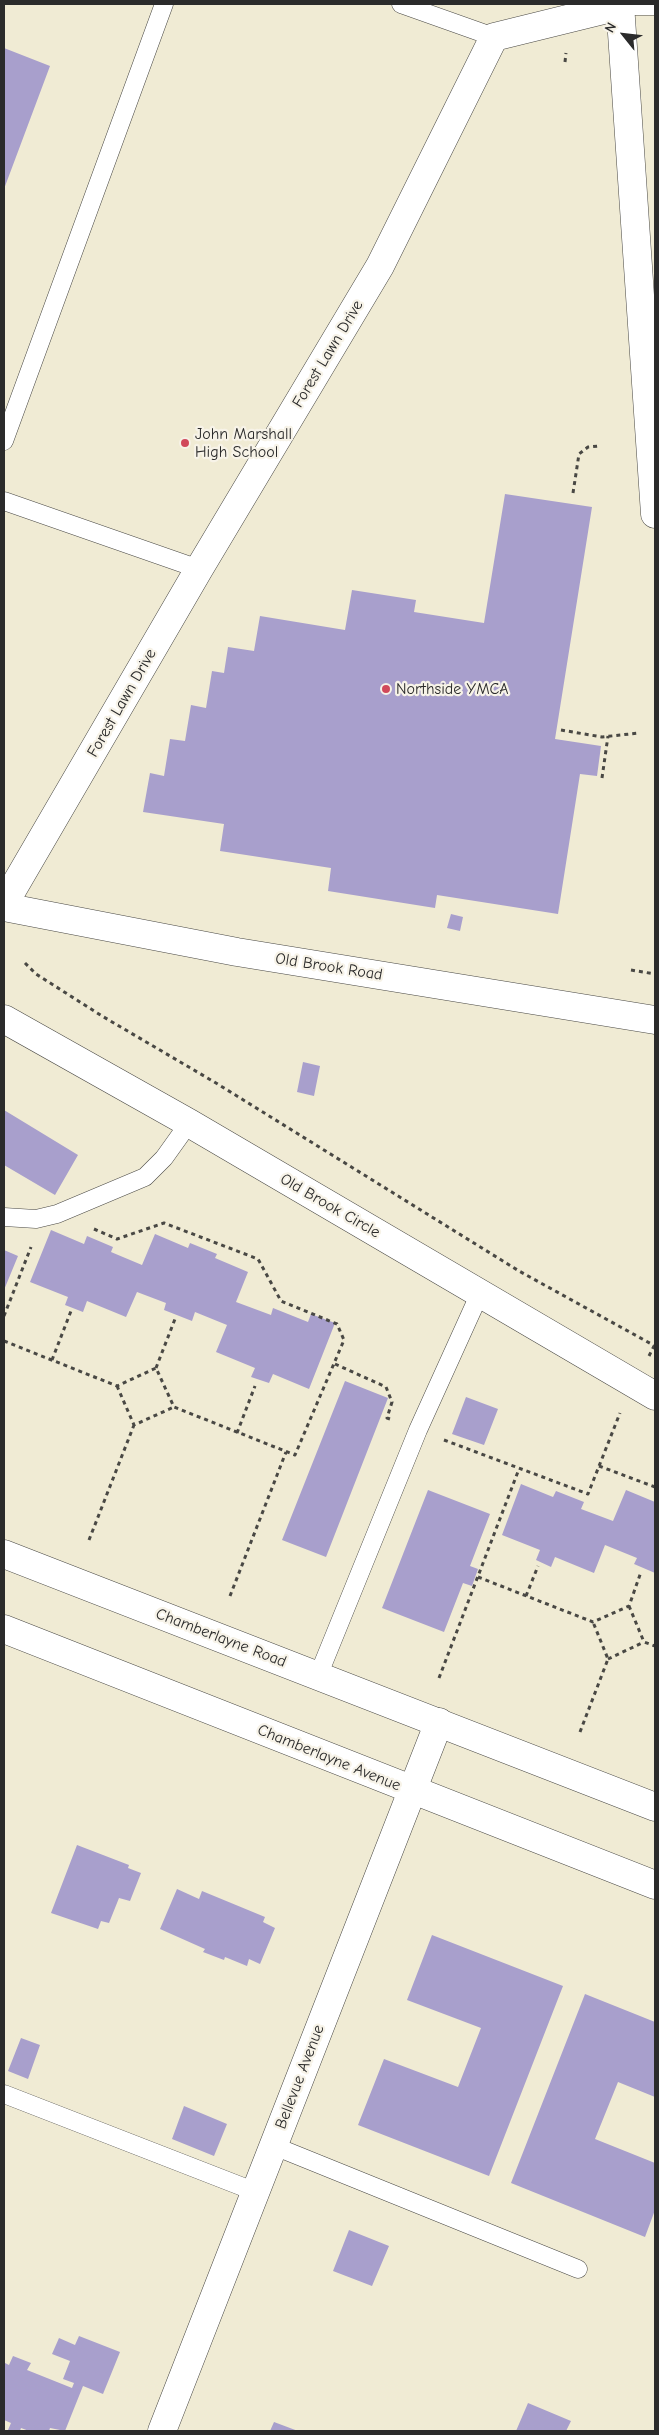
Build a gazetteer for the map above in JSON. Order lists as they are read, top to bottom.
{
  "streets": {
    "street": [
      "Forest Lawn Drive",
      "Old Brook Road",
      "Old Brook Circle",
      "Chamberlayne Road",
      "Chamberlayne Avenue",
      "Bellevue Avenue"
    ]
  },
  "crossings": [
    ["Forest Lawn Drive", "Old Brook Road"],
    ["Chamberlayne Road", "Bellevue Avenue"],
    ["Chamberlayne Avenue", "Bellevue Avenue"]
  ],
  "places": ["John Marshall High School", "Northside YMCA"],
  "north": "top left"
}
